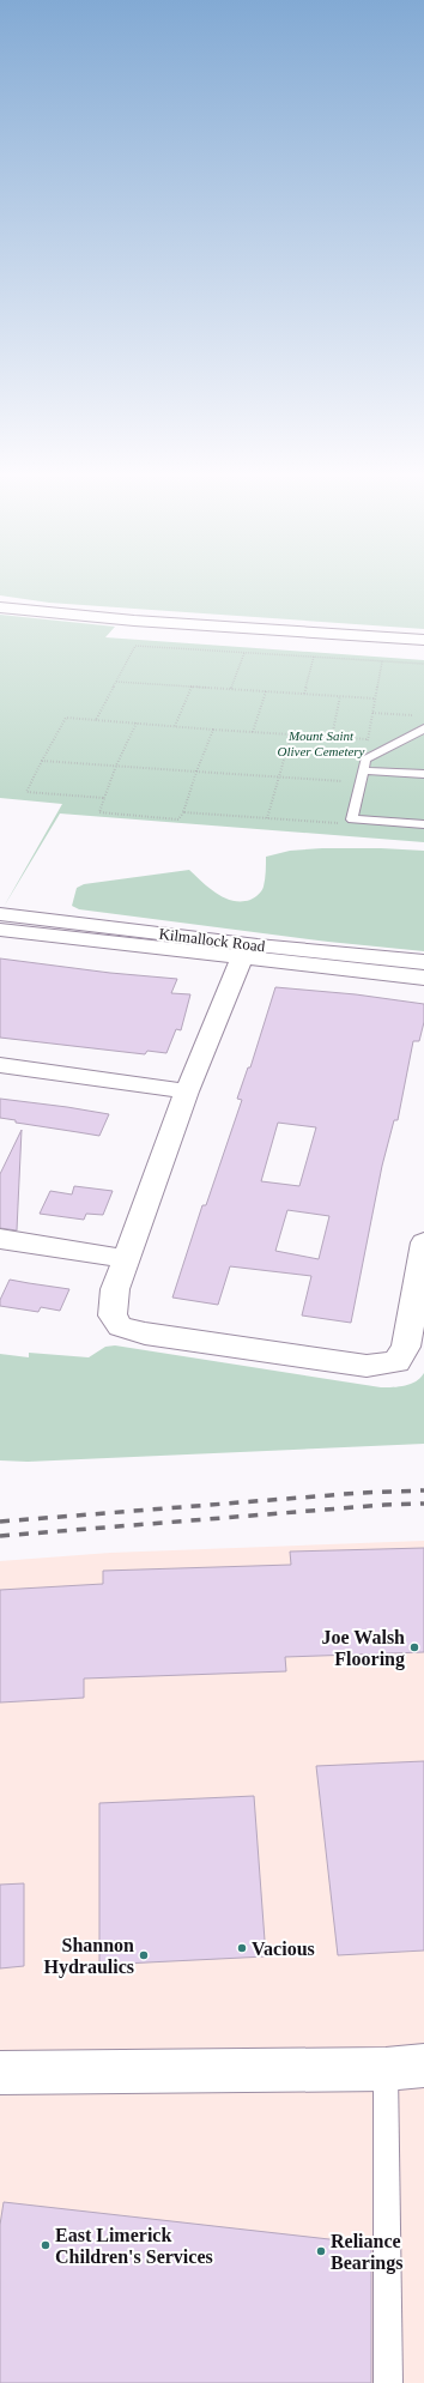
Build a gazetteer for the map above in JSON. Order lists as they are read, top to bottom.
{
  "streets": {
    "street": ["Kilmallock Road"]
  },
  "parks": ["Mount Saint Oliver Cemetery"],
  "places": [
    "Joe Walsh Flooring",
    "Vacious",
    "Shannon Hydraulics",
    "East Limerick Children's Services",
    "Reliance Bearings"
  ]
}
